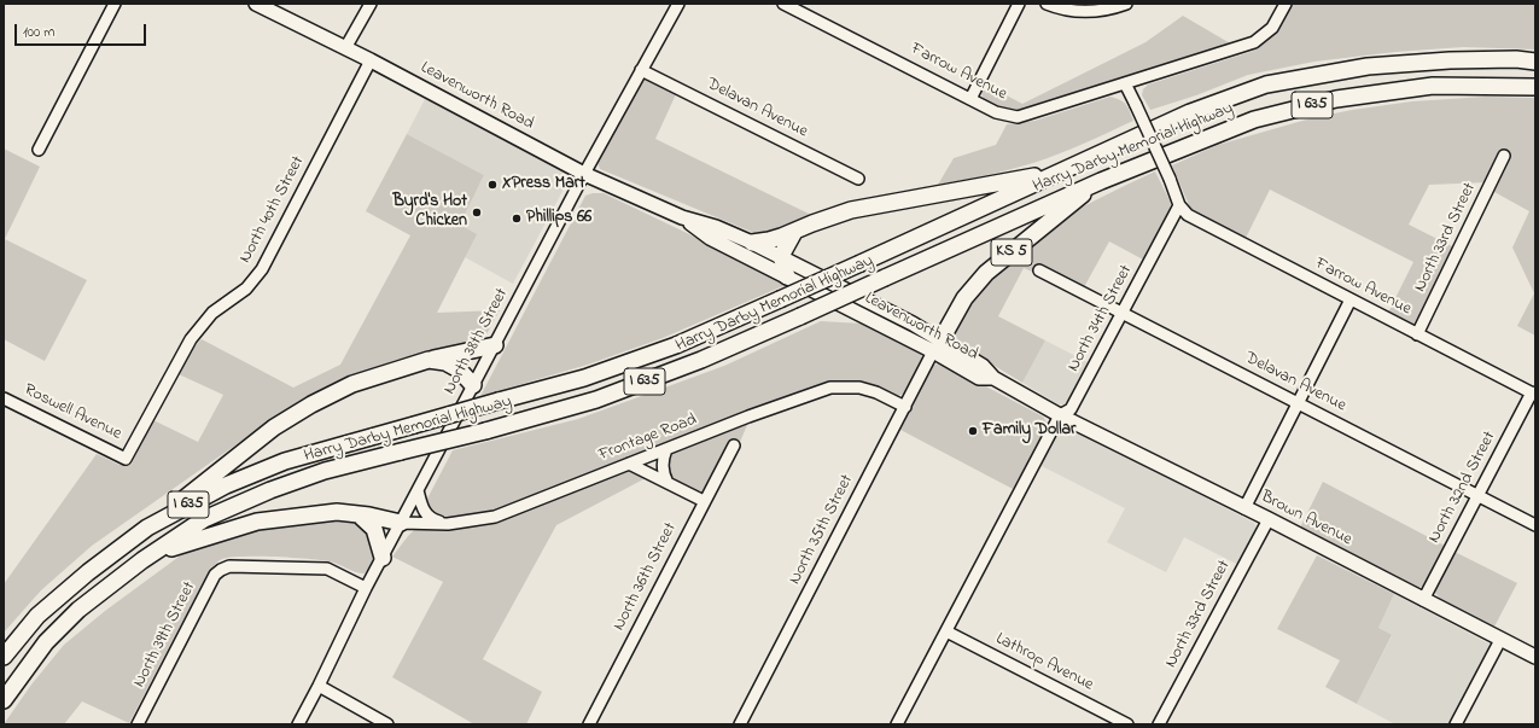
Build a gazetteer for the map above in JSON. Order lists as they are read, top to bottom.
{
  "streets": {
    "highway": ["I 635", "Harry Darby Memorial Highway", "KS 5"],
    "main road": ["Leavenworth Road", "Brown Avenue"],
    "street": [
      "Farrow Avenue",
      "Delavan Avenue",
      "North 40th Street",
      "North 33rd Street",
      "North 34th Street",
      "North 38th Street",
      "Roswell Avenue",
      "Frontage Road",
      "North 32nd Street",
      "North 35th Street",
      "North 36th Street",
      "North 39th Street",
      "Lathrop Avenue"
    ]
  },
  "crossings": [
    ["Farrow Avenue", "North 33rd Street"],
    ["Farrow Avenue", "North 34th Street"],
    ["Farrow Avenue", "North 32nd Street"],
    ["Leavenworth Road", "North 40th Street"],
    ["Leavenworth Road", "KS 5"],
    ["Leavenworth Road", "North 34th Street"],
    ["Leavenworth Road", "North 38th Street"],
    ["Leavenworth Road", "Brown Avenue"],
    ["Leavenworth Road", "North 35th Street"],
    ["Delavan Avenue", "North 34th Street"],
    ["Delavan Avenue", "North 38th Street"],
    ["Delavan Avenue", "North 32nd Street"],
    ["Harry Darby Memorial Highway", "KS 5"],
    ["North 40th Street", "Roswell Avenue"],
    ["North 33rd Street", "Brown Avenue"],
    ["KS 5", "North 35th Street"],
    ["North 34th Street", "Brown Avenue"],
    ["North 34th Street", "Lathrop Avenue"],
    ["North 38th Street", "Frontage Road"],
    ["North 38th Street", "North 39th Street"],
    ["Frontage Road", "North 35th Street"],
    ["North 32nd Street", "Brown Avenue"]
  ],
  "places": [
    "XPress Mart",
    "Byrd's Hot Chicken",
    "Phillips 66",
    "Family Dollar"
  ],
  "scale_bar": "100 m"
}
